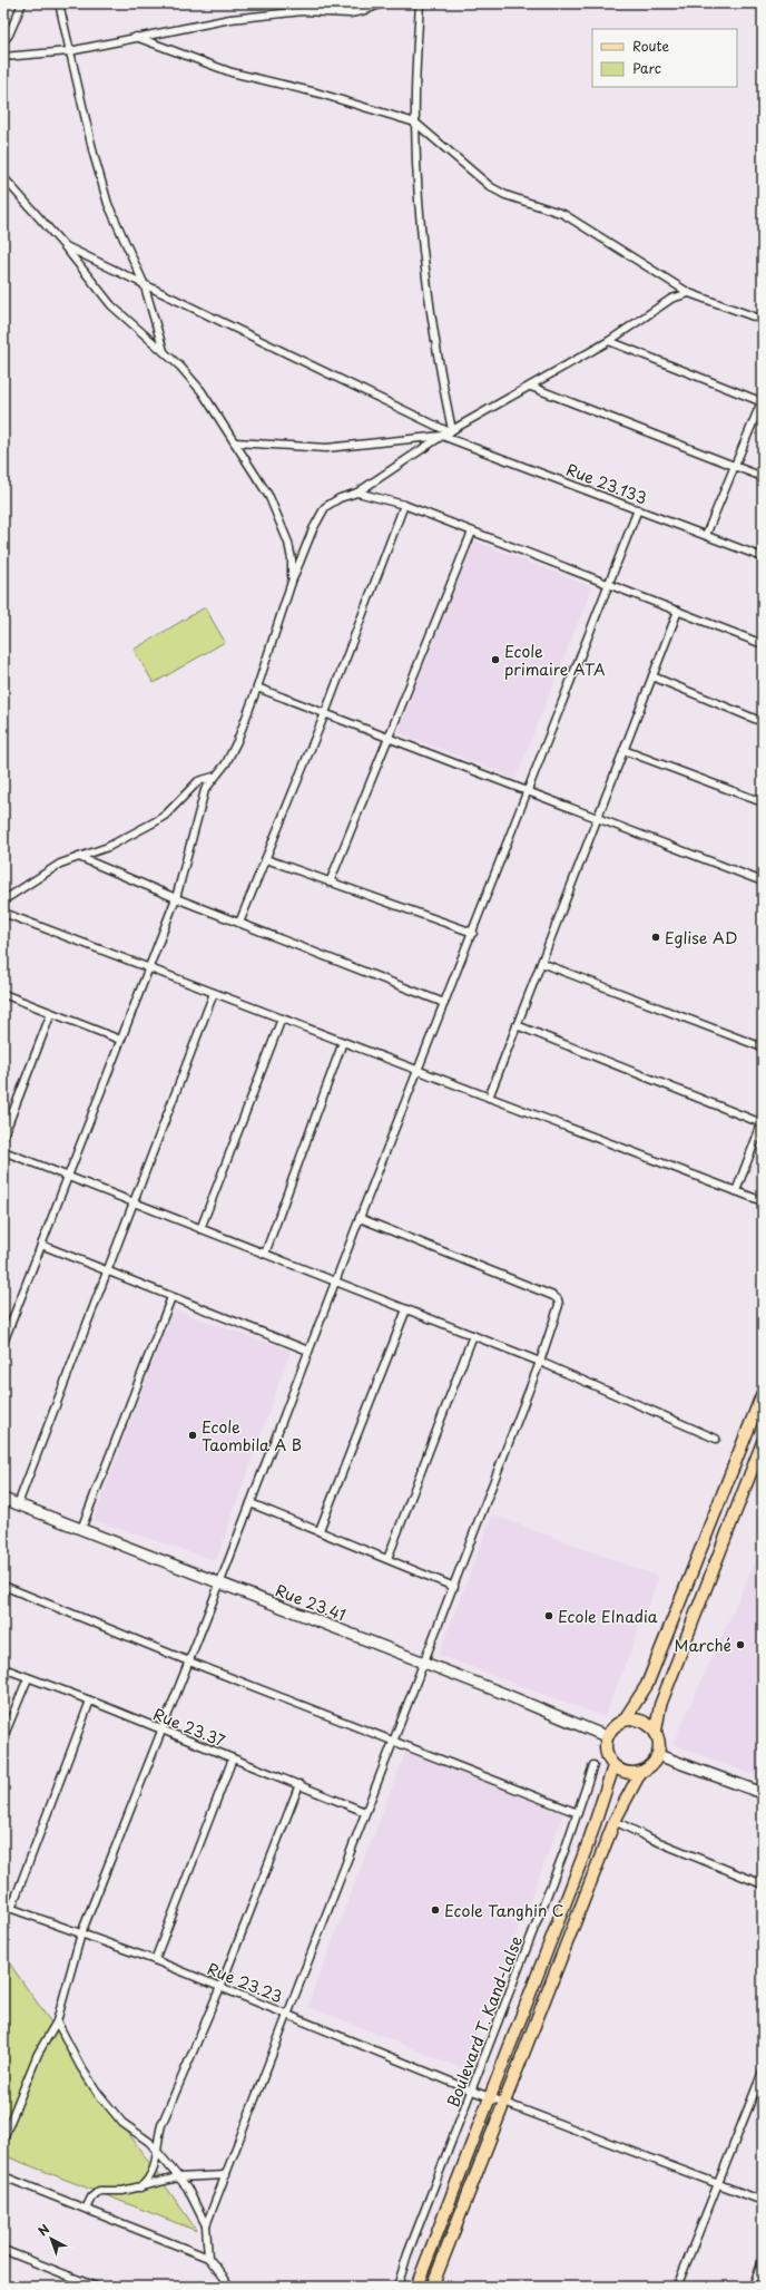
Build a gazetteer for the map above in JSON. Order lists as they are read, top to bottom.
{
  "streets": {
    "street": [
      "Rue 23.133",
      "Rue 23.41",
      "Rue 23.37",
      "Rue 23.23",
      "Boulevard T. Kand-Lalse"
    ]
  },
  "crossings": [
    ["Rue 23.23", "Boulevard T. Kand-Lalse"]
  ],
  "places": [
    "Ecole primaire ATA",
    "Eglise AD",
    "Ecole Taombila A B",
    "Ecole Elnadia",
    "Marché",
    "Ecole Tanghin C"
  ],
  "legend": ["Route", "Parc"],
  "north": "top left"
}
